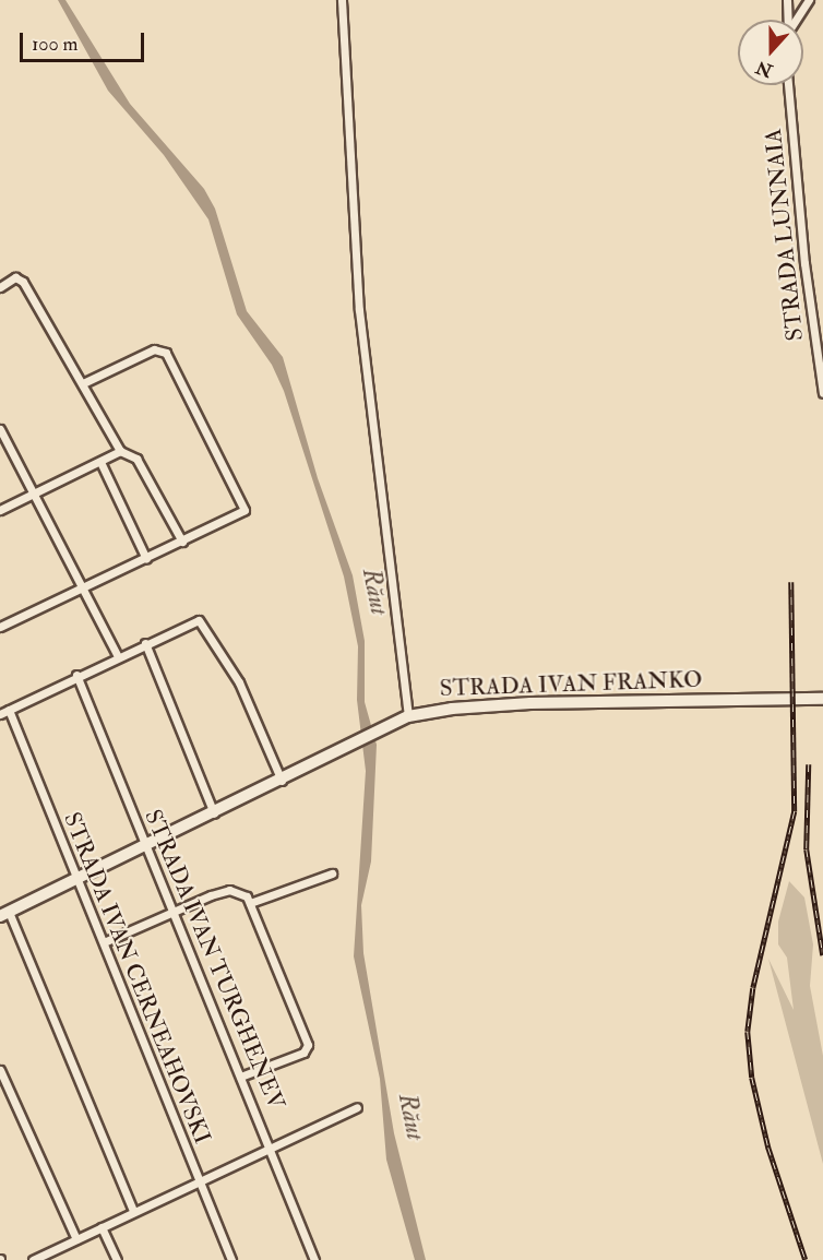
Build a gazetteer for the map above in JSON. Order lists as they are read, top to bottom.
{
  "streets": {
    "main road": ["STRADA IVAN FRANKO"],
    "street": ["STRADA LUNNAIA", "STRADA IVAN TURGHENEV", "STRADA IVAN CERNEAHOVSKI"]
  },
  "crossings": [
    ["STRADA IVAN FRANKO", "STRADA IVAN TURGHENEV"],
    ["STRADA IVAN FRANKO", "STRADA IVAN CERNEAHOVSKI"]
  ],
  "water": ["Răut"],
  "scale_bar": "100 m",
  "north": "bottom"
}
